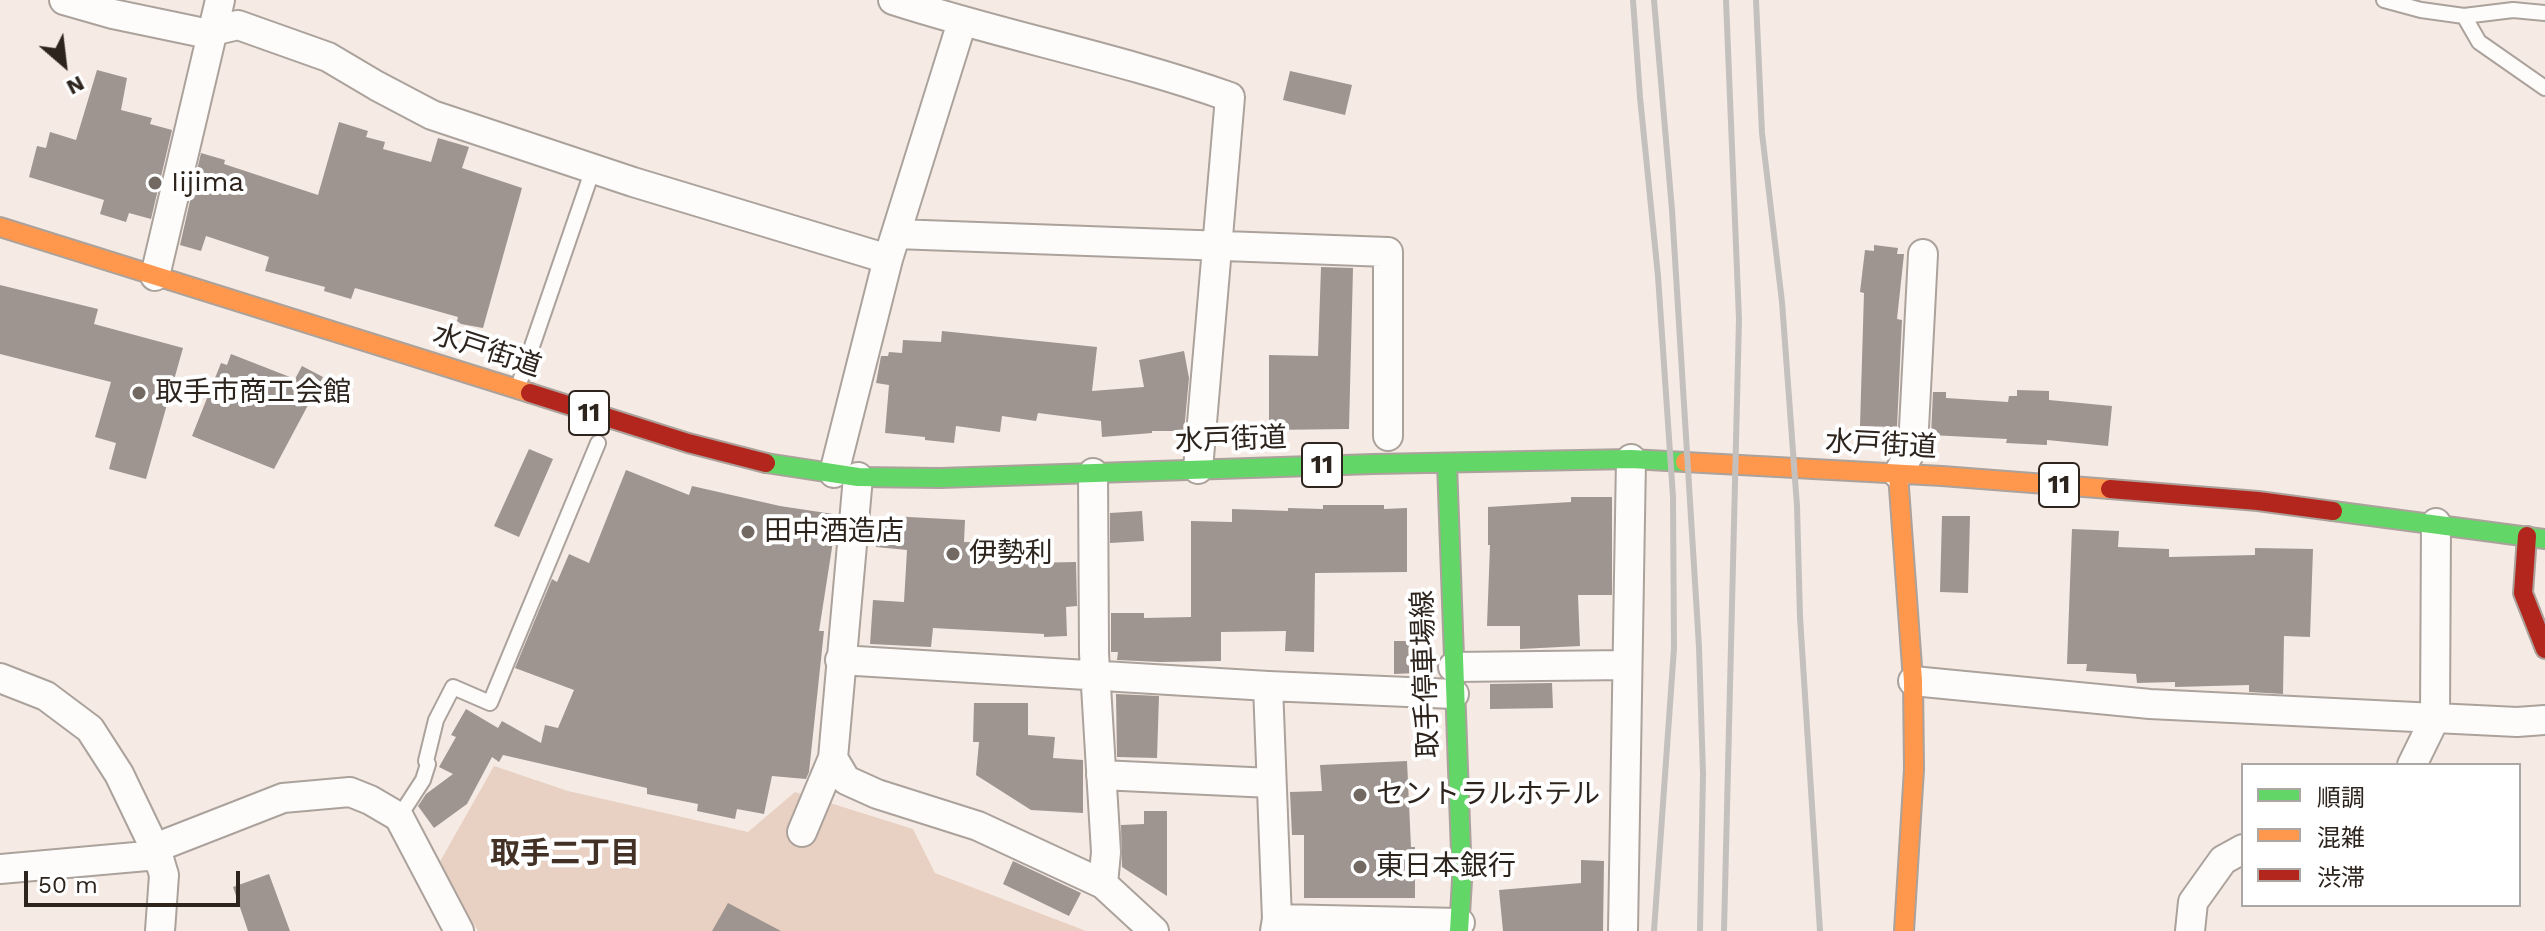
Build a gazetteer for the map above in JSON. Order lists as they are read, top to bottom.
{
  "streets": {
    "main road": ["水戸街道", "11", "取手停車場線"]
  },
  "crossings": [
    ["水戸街道", "取手停車場線"]
  ],
  "districts": ["取手二丁目"],
  "places": [
    "Iijima",
    "取手市商工会館",
    "田中酒造店",
    "伊勢利",
    "セントラルホテル",
    "東日本銀行"
  ],
  "legend": ["順調", "混雑", "渋滞"],
  "scale_bar": "50 m",
  "north": "bottom right"
}
